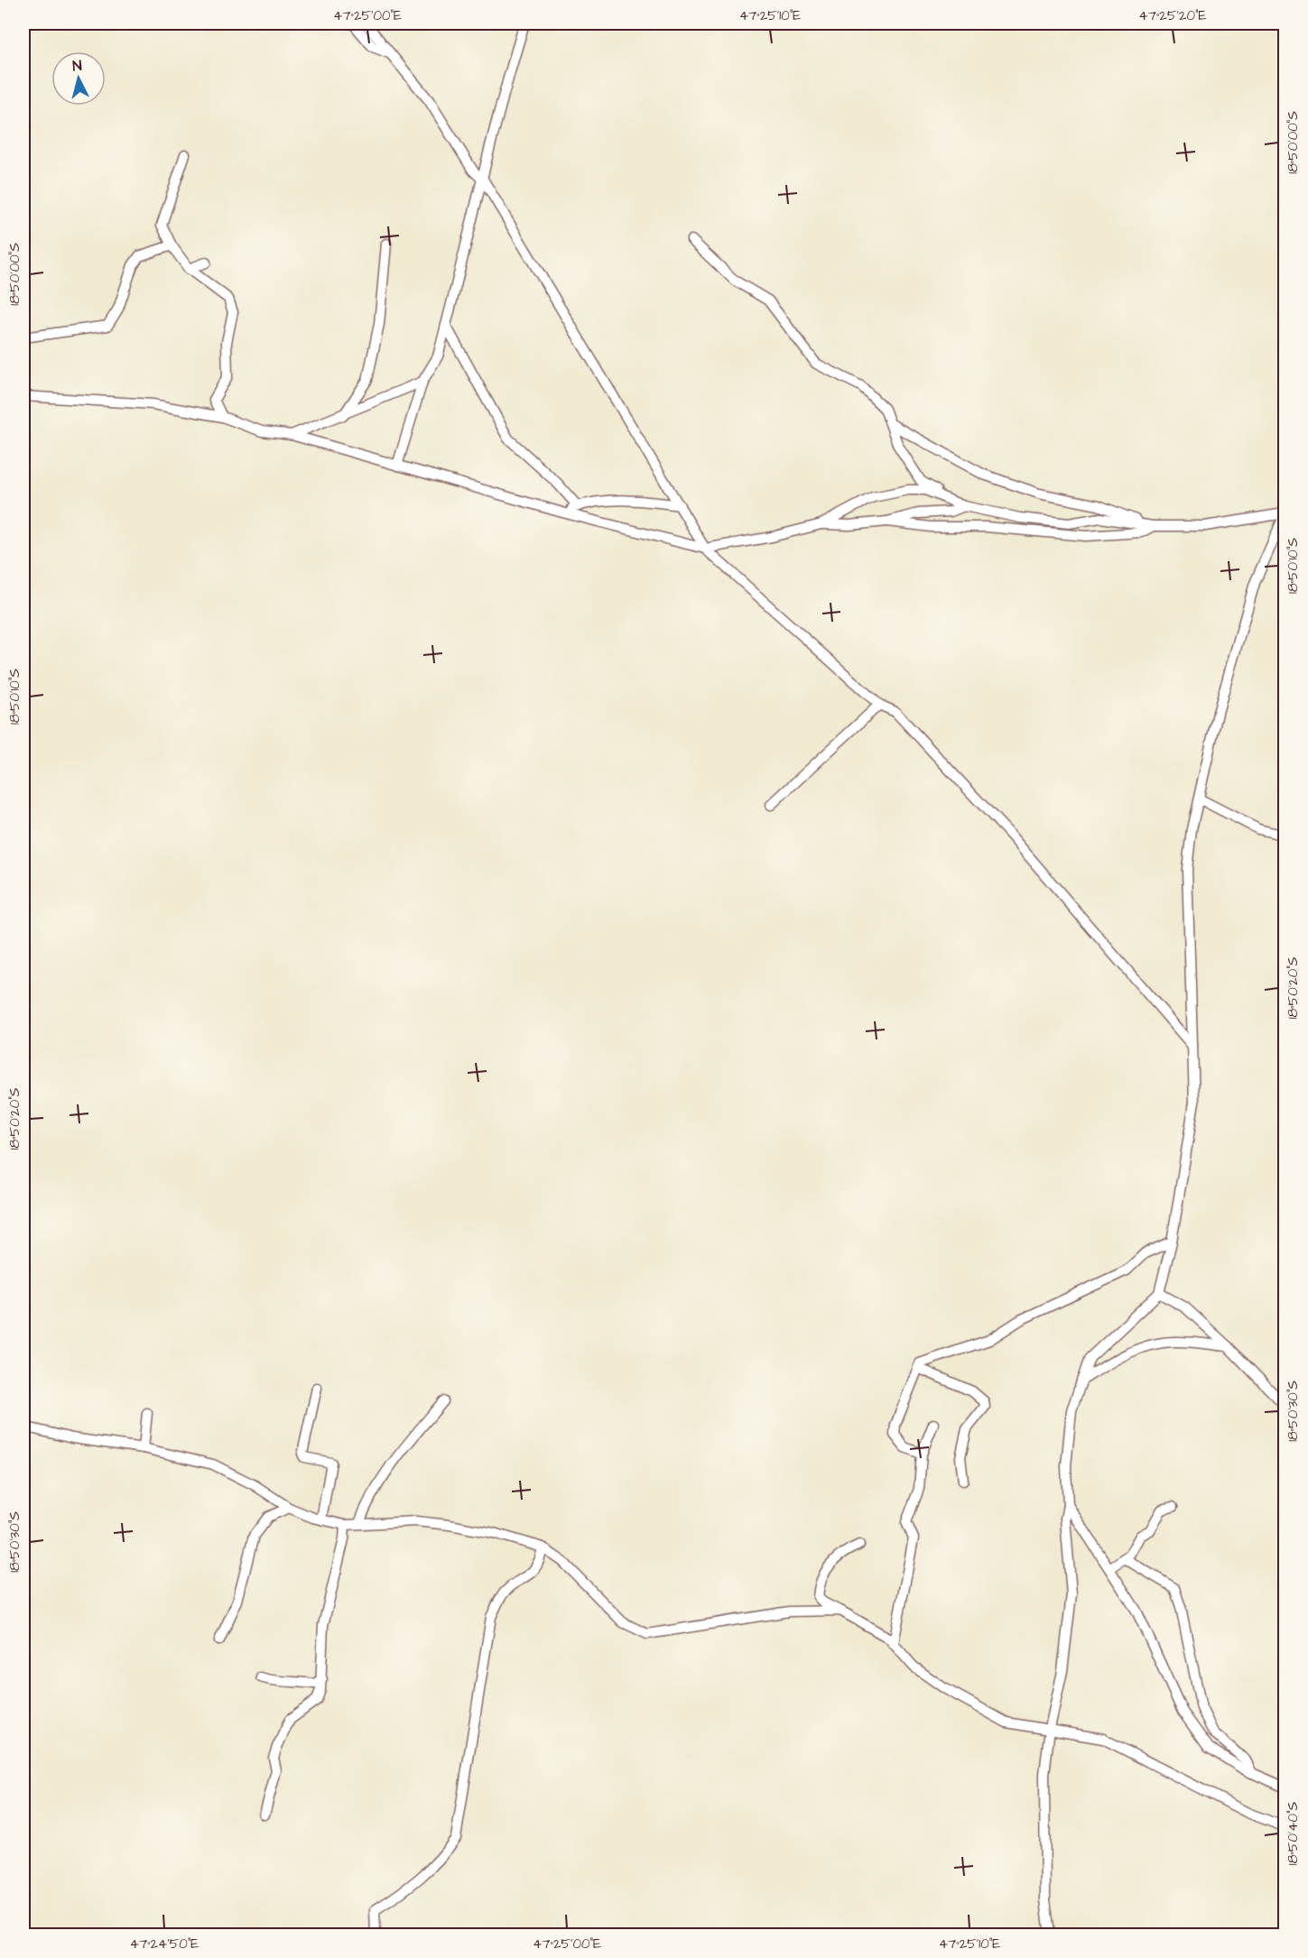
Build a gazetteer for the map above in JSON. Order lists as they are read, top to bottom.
{
  "north": "top",
  "coordinates": [
    "47°25'00\"E",
    "47°25'10\"E",
    "47°25'20\"E",
    "18°50'00\"S",
    "18°50'10\"S",
    "18°50'20\"S",
    "18°50'30\"S",
    "18°50'40\"S",
    "47°24'50\"E"
  ]
}
